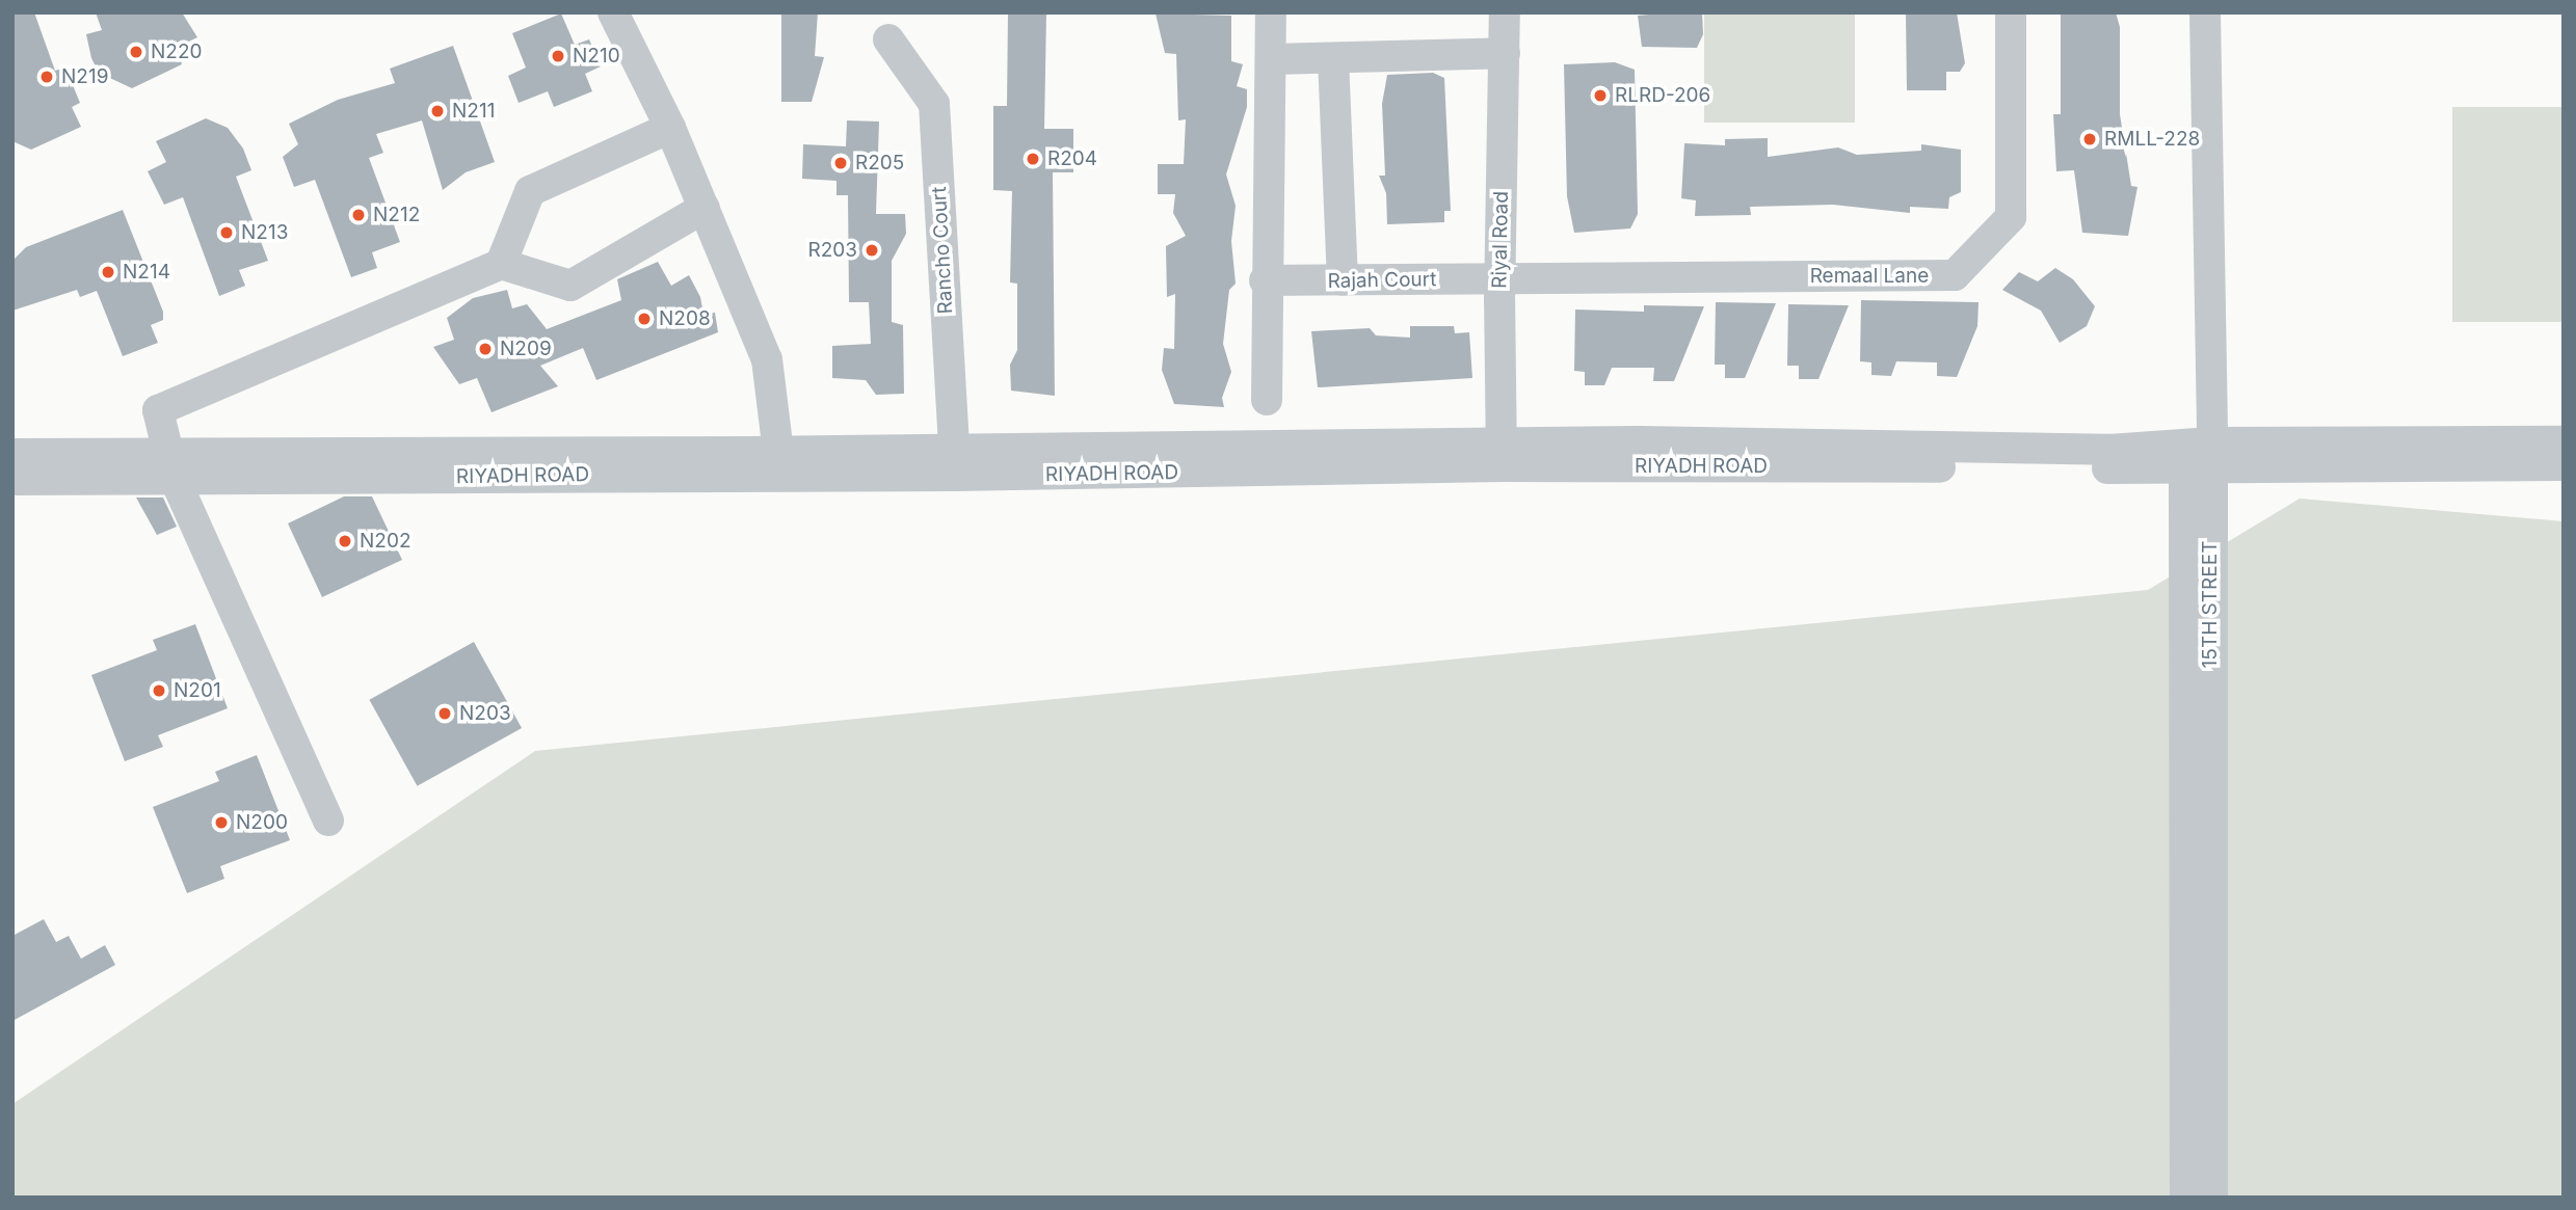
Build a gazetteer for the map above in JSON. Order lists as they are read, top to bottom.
{
  "streets": {
    "street": [
      "Riyal Road",
      "Rancho Court",
      "Remaal Lane",
      "Rajah Court",
      "RIYADH ROAD",
      "15TH STREET"
    ]
  },
  "crossings": [
    ["Riyal Road", "Remaal Lane"],
    ["Riyal Road", "Rajah Court"],
    ["Riyal Road", "RIYADH ROAD"],
    ["Rancho Court", "RIYADH ROAD"],
    ["Remaal Lane", "Rajah Court"],
    ["RIYADH ROAD", "15TH STREET"]
  ],
  "places": [
    "N220",
    "N210",
    "N219",
    "RLRD-206",
    "N211",
    "RMLL-228",
    "R204",
    "R205",
    "N212",
    "N213",
    "R203",
    "N214",
    "N208",
    "N209",
    "N202",
    "N201",
    "N203",
    "N200"
  ]
}
